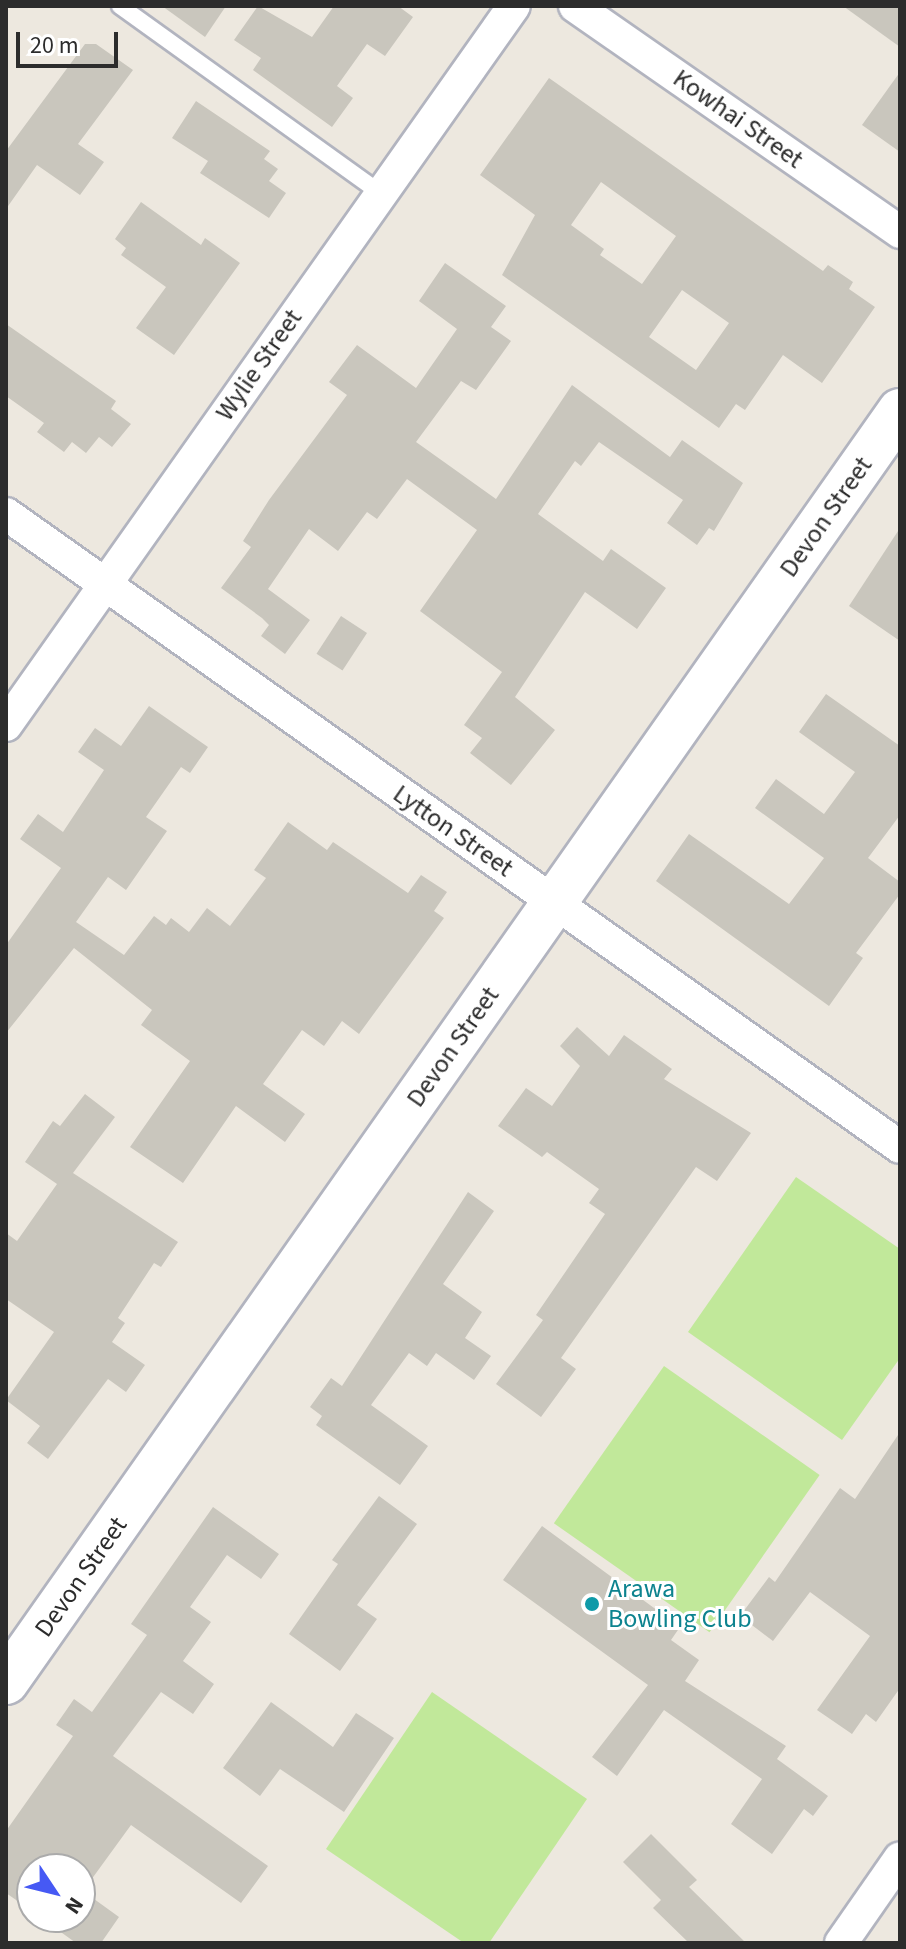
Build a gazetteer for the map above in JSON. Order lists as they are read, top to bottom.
{
  "streets": {
    "main road": ["Devon Street"],
    "street": ["Kowhai Street", "Wylie Street", "Lytton Street"]
  },
  "crossings": [
    ["Wylie Street", "Lytton Street"],
    ["Devon Street", "Lytton Street"]
  ],
  "places": ["Arawa Bowling Club"],
  "scale_bar": "20 m",
  "north": "bottom right"
}
